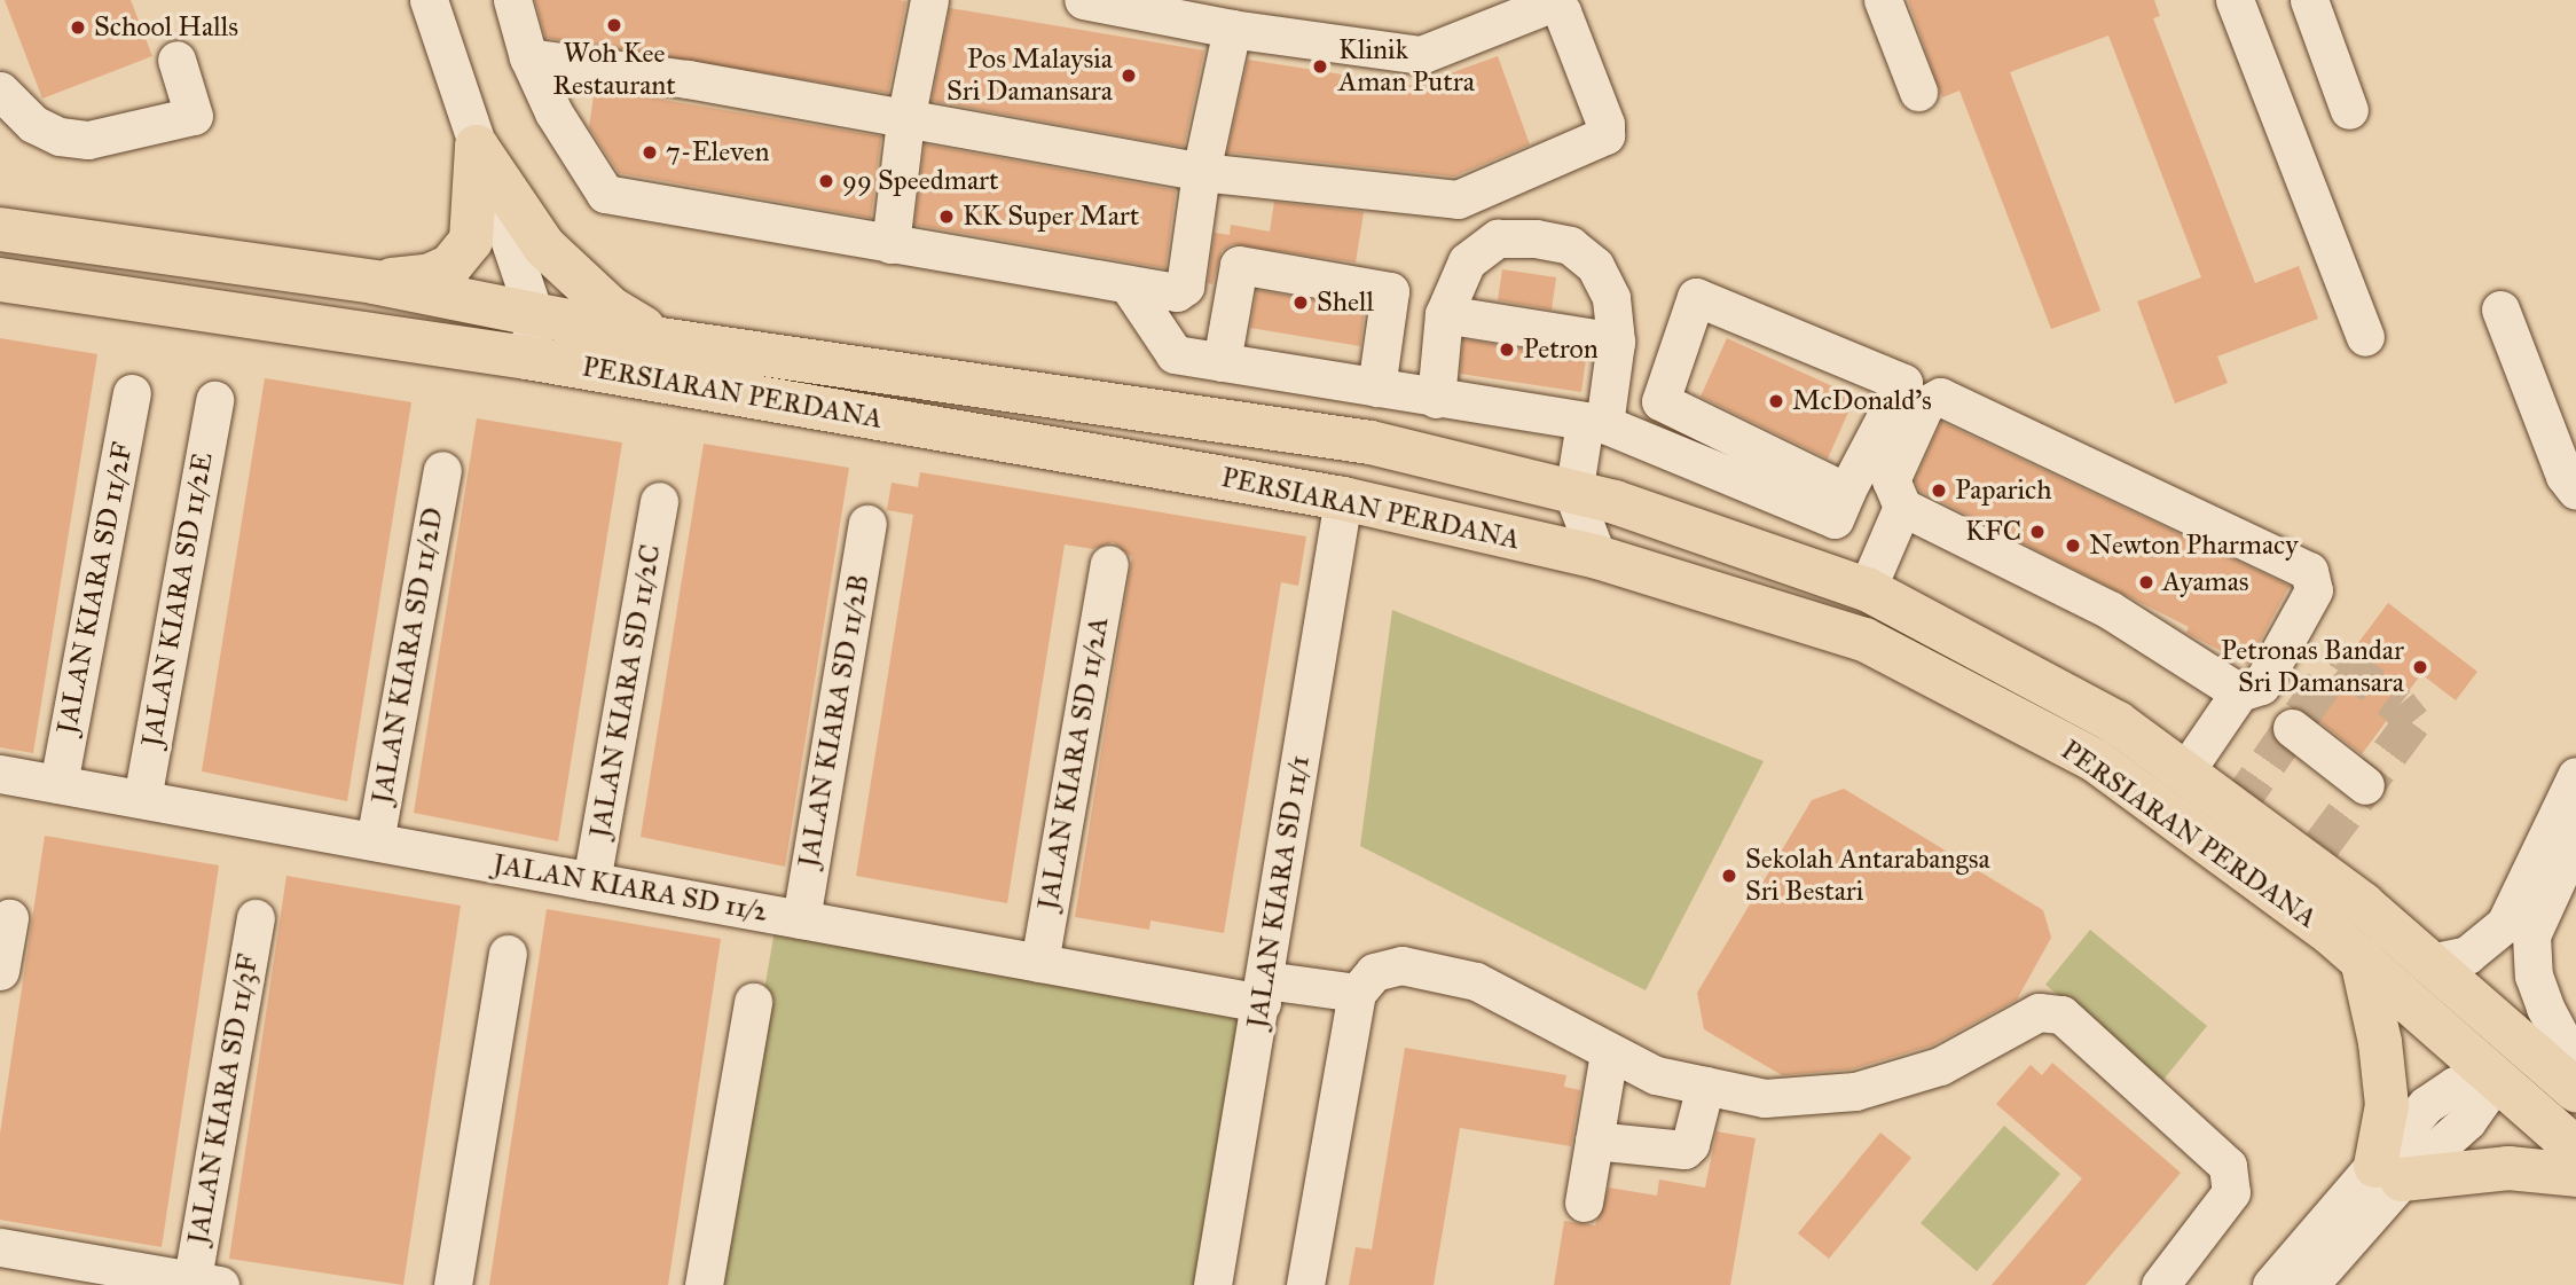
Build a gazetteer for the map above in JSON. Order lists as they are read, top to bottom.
{
  "streets": {
    "main road": ["PERSIARAN PERDANA"],
    "street": [
      "JALAN KIARA SD 11/2F",
      "JALAN KIARA SD 11/2E",
      "JALAN KIARA SD 11/2D",
      "JALAN KIARA SD 11/2C",
      "JALAN KIARA SD 11/2B",
      "JALAN KIARA SD 11/2A",
      "JALAN KIARA SD 11/2",
      "JALAN KIARA SD 11/1",
      "JALAN KIARA SD 11/3F"
    ]
  },
  "crossings": [
    ["PERSIARAN PERDANA", "JALAN KIARA SD 11/1"],
    ["JALAN KIARA SD 11/2F", "JALAN KIARA SD 11/2"],
    ["JALAN KIARA SD 11/2E", "JALAN KIARA SD 11/2"],
    ["JALAN KIARA SD 11/2D", "JALAN KIARA SD 11/2"],
    ["JALAN KIARA SD 11/2C", "JALAN KIARA SD 11/2"],
    ["JALAN KIARA SD 11/2B", "JALAN KIARA SD 11/2"],
    ["JALAN KIARA SD 11/2A", "JALAN KIARA SD 11/2"],
    ["JALAN KIARA SD 11/2", "JALAN KIARA SD 11/1"]
  ],
  "places": [
    "Woh Kee Restaurant",
    "School Halls",
    "Klinik Aman Putra",
    "Pos Malaysia Sri Damansara",
    "7-Eleven",
    "99 Speedmart",
    "KK Super Mart",
    "Shell",
    "Petron",
    "McDonald's",
    "Paparich",
    "KFC",
    "Newton Pharmacy",
    "Ayamas",
    "Petronas Bandar Sri Damansara",
    "Sekolah Antarabangsa Sri Bestari"
  ]
}
